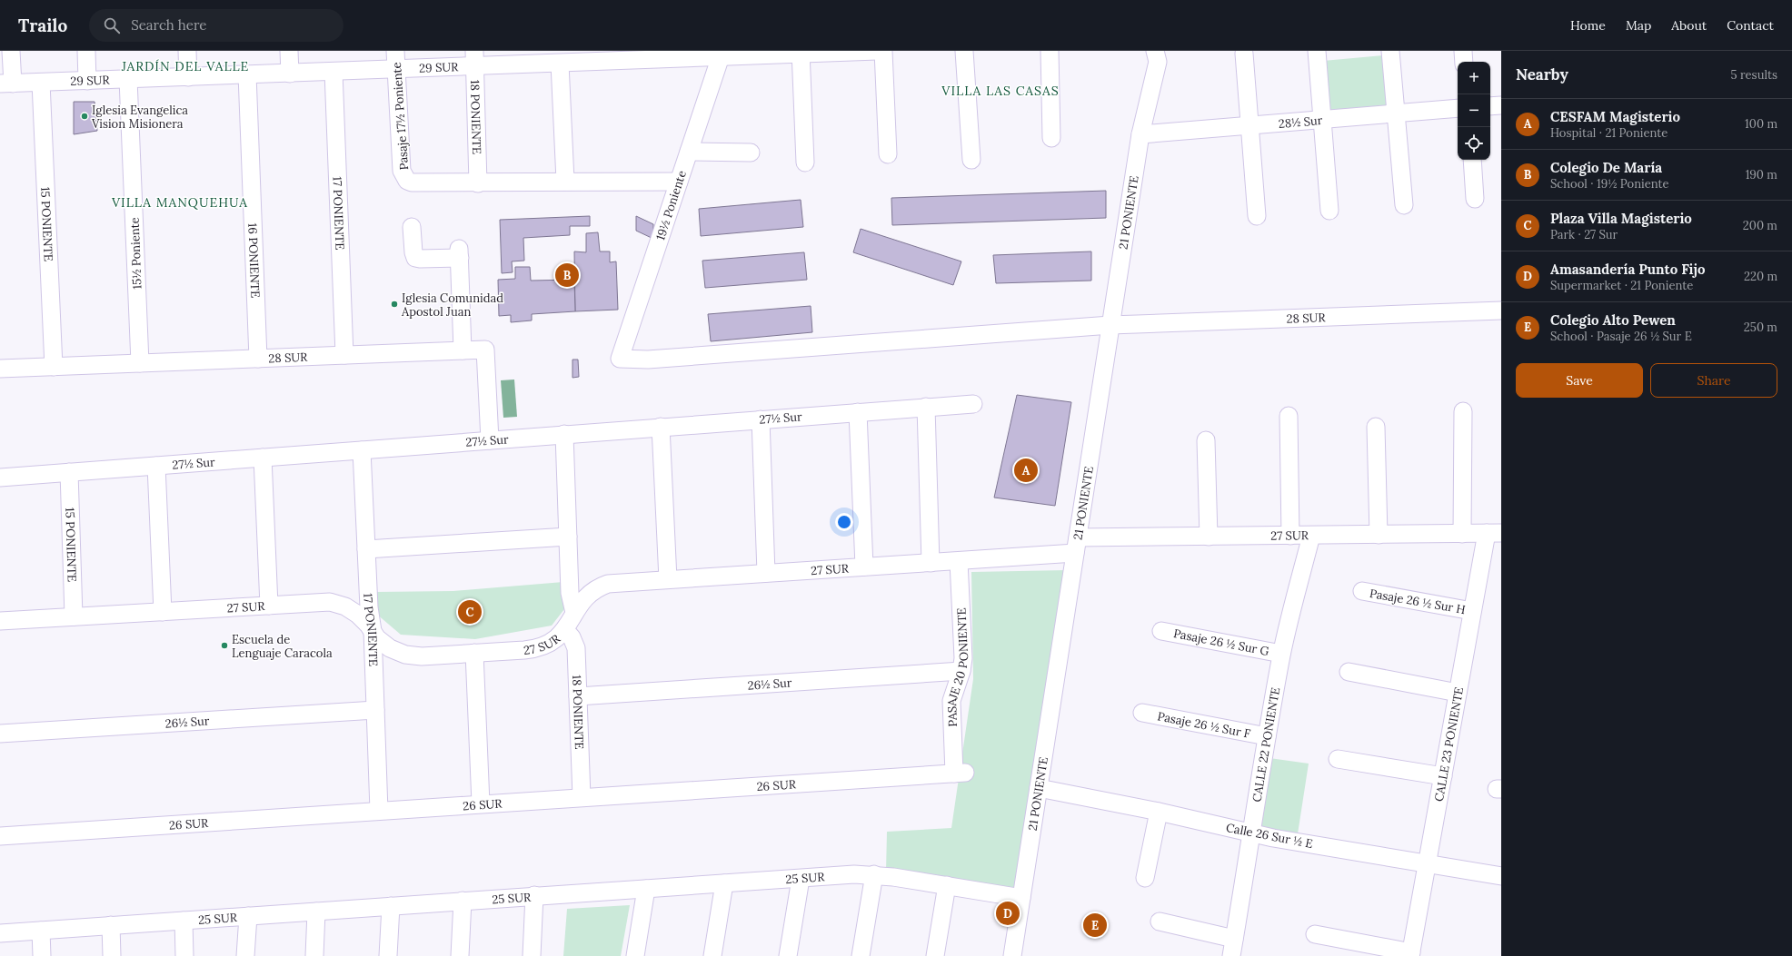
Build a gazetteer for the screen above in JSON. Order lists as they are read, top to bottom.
{
  "streets": {
    "street": [
      "29 SUR",
      "Pasaje 17½ Poniente",
      "18 PONIENTE",
      "28½ Sur",
      "19½ Poniente",
      "21 PONIENTE",
      "17 PONIENTE",
      "15 PONIENTE",
      "15½ Poniente",
      "16 PONIENTE",
      "28 SUR",
      "27½ Sur",
      "27 SUR",
      "Pasaje 26 ½ Sur H",
      "Pasaje 26 ½ Sur G",
      "PASAJE 20 PONIENTE",
      "26½ Sur",
      "Pasaje 26 ½ Sur F",
      "CALLE 22 PONIENTE",
      "CALLE 23 PONIENTE",
      "26 SUR",
      "Calle 26 Sur ½ E",
      "25 SUR"
    ]
  },
  "crossings": [
    ["29 SUR", "Pasaje 17½ Poniente"],
    ["29 SUR", "18 PONIENTE"],
    ["29 SUR", "19½ Poniente"],
    ["29 SUR", "17 PONIENTE"],
    ["29 SUR", "15 PONIENTE"],
    ["29 SUR", "15½ Poniente"],
    ["29 SUR", "16 PONIENTE"],
    ["Pasaje 17½ Poniente", "18 PONIENTE"],
    ["18 PONIENTE", "27 SUR"],
    ["18 PONIENTE", "26½ Sur"],
    ["18 PONIENTE", "26 SUR"],
    ["28½ Sur", "21 PONIENTE"],
    ["19½ Poniente", "28 SUR"],
    ["21 PONIENTE", "28 SUR"],
    ["21 PONIENTE", "27 SUR"],
    ["21 PONIENTE", "Calle 26 Sur ½ E"],
    ["21 PONIENTE", "25 SUR"],
    ["17 PONIENTE", "28 SUR"],
    ["17 PONIENTE", "27½ Sur"],
    ["17 PONIENTE", "27 SUR"],
    ["17 PONIENTE", "26½ Sur"],
    ["17 PONIENTE", "26 SUR"],
    ["15 PONIENTE", "28 SUR"],
    ["15 PONIENTE", "27½ Sur"],
    ["15 PONIENTE", "27 SUR"],
    ["15½ Poniente", "28 SUR"],
    ["16 PONIENTE", "28 SUR"],
    ["28 SUR", "27½ Sur"],
    ["27 SUR", "PASAJE 20 PONIENTE"],
    ["27 SUR", "CALLE 22 PONIENTE"],
    ["27 SUR", "CALLE 23 PONIENTE"],
    ["Pasaje 26 ½ Sur H", "CALLE 23 PONIENTE"],
    ["Pasaje 26 ½ Sur G", "CALLE 22 PONIENTE"],
    ["PASAJE 20 PONIENTE", "26½ Sur"],
    ["PASAJE 20 PONIENTE", "26 SUR"],
    ["Pasaje 26 ½ Sur F", "CALLE 22 PONIENTE"],
    ["CALLE 22 PONIENTE", "Calle 26 Sur ½ E"],
    ["CALLE 23 PONIENTE", "Calle 26 Sur ½ E"]
  ],
  "districts": ["JARDÍN DEL VALLE", "VILLA LAS CASAS", "VILLA MANQUEHUA"],
  "places": ["Iglesia Evangelica Vision Misionera", "Iglesia Comunidad Apostol Juan", "Escuela de Lenguaje Caracola"],
  "page": {
    "header": "Trailo",
    "search": "Search here",
    "nav": [
      "Home",
      "Map",
      "About",
      "Contact"
    ],
    "heading": ["Nearby", "5 results"],
    "map_buttons": ["+", "−"],
    "list": [
      {
        "mark": "A",
        "name": "CESFAM Magisterio",
        "note": "Hospital · 21 Poniente",
        "value": "100 m"
      },
      {
        "mark": "B",
        "name": "Colegio De María",
        "note": "School · 19½ Poniente",
        "value": "190 m"
      },
      {
        "mark": "C",
        "name": "Plaza Villa Magisterio",
        "note": "Park · 27 Sur",
        "value": "200 m"
      },
      {
        "mark": "D",
        "name": "Amasandería Punto Fijo",
        "note": "Supermarket · 21 Poniente",
        "value": "220 m"
      },
      {
        "mark": "E",
        "name": "Colegio Alto Pewen",
        "note": "School · Pasaje 26 ½ Sur E",
        "value": "250 m"
      }
    ],
    "pins": [
      "B",
      "A",
      "C",
      "D",
      "E"
    ],
    "buttons": ["Save", "Share"]
  }
}
